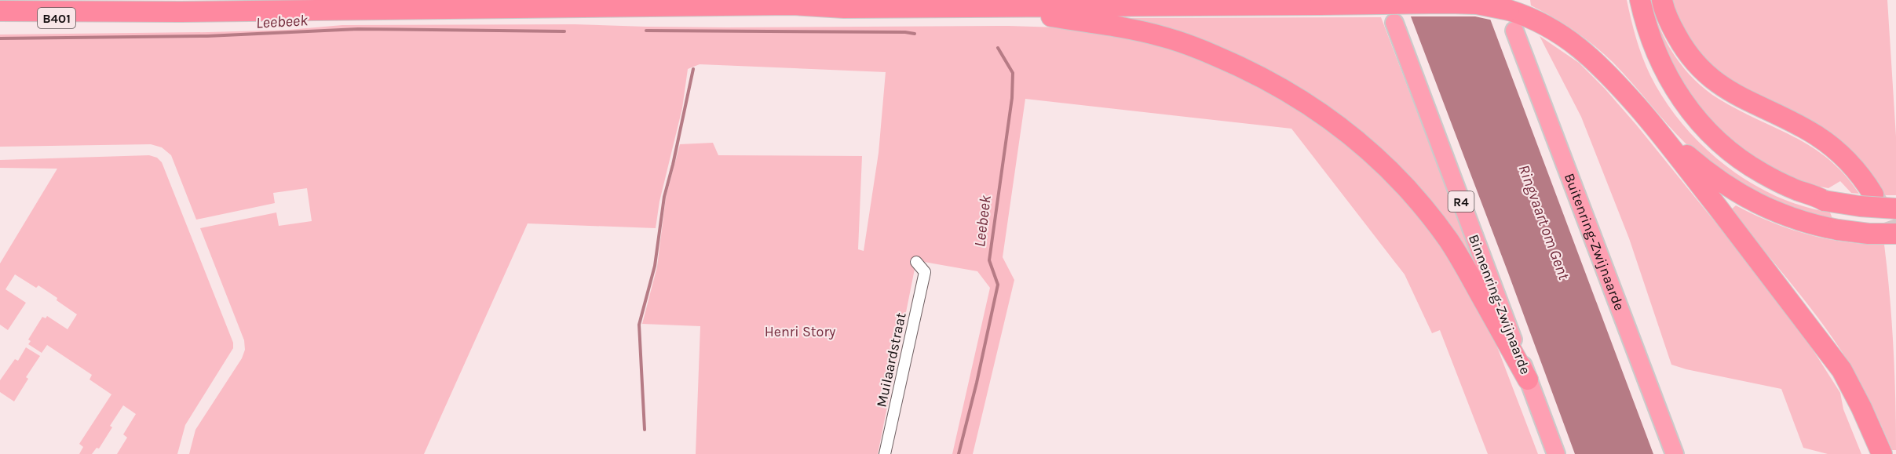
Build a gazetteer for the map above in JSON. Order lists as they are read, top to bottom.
{
  "streets": {
    "highway": [
      "B401",
      "R4",
      "Buitenring-Zwijnaarde",
      "Binnenring-Zwijnaarde"
    ],
    "street": ["Muilaardstraat"]
  },
  "crossings": [
    ["R4", "Binnenring-Zwijnaarde"]
  ],
  "water": ["Leebeek", "Ringvaart om Gent"],
  "parks": ["Henri Story"]
}
